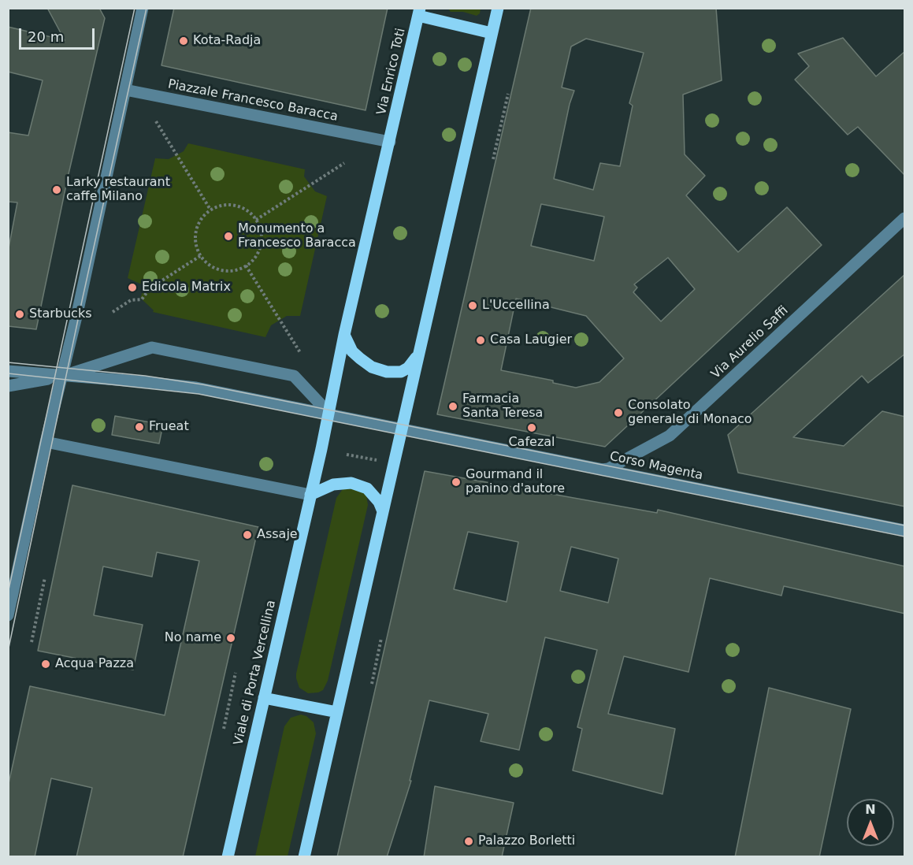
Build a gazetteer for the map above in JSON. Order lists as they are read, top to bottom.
{
  "streets": {
    "main road": ["Via Enrico Toti", "Viale di Porta Vercellina"],
    "street": ["Piazzale Francesco Baracca", "Via Aurelio Saffi", "Corso Magenta"]
  },
  "crossings": [
    ["Via Enrico Toti", "Piazzale Francesco Baracca"],
    ["Via Aurelio Saffi", "Corso Magenta"]
  ],
  "places": [
    "Kota-Radja",
    "Larky restaurant caffe Milano",
    "Monumento a Francesco Baracca",
    "Edicola Matrix",
    "L'Uccellina",
    "Starbucks",
    "Casa Laugier",
    "Farmacia Santa Teresa",
    "Consolato generale di Monaco",
    "Frueat",
    "Cafezal",
    "Gourmand il panino d'autore",
    "Assaje",
    "No name",
    "Acqua Pazza",
    "Palazzo Borletti"
  ],
  "scale_bar": "20 m",
  "north": "top"
}
